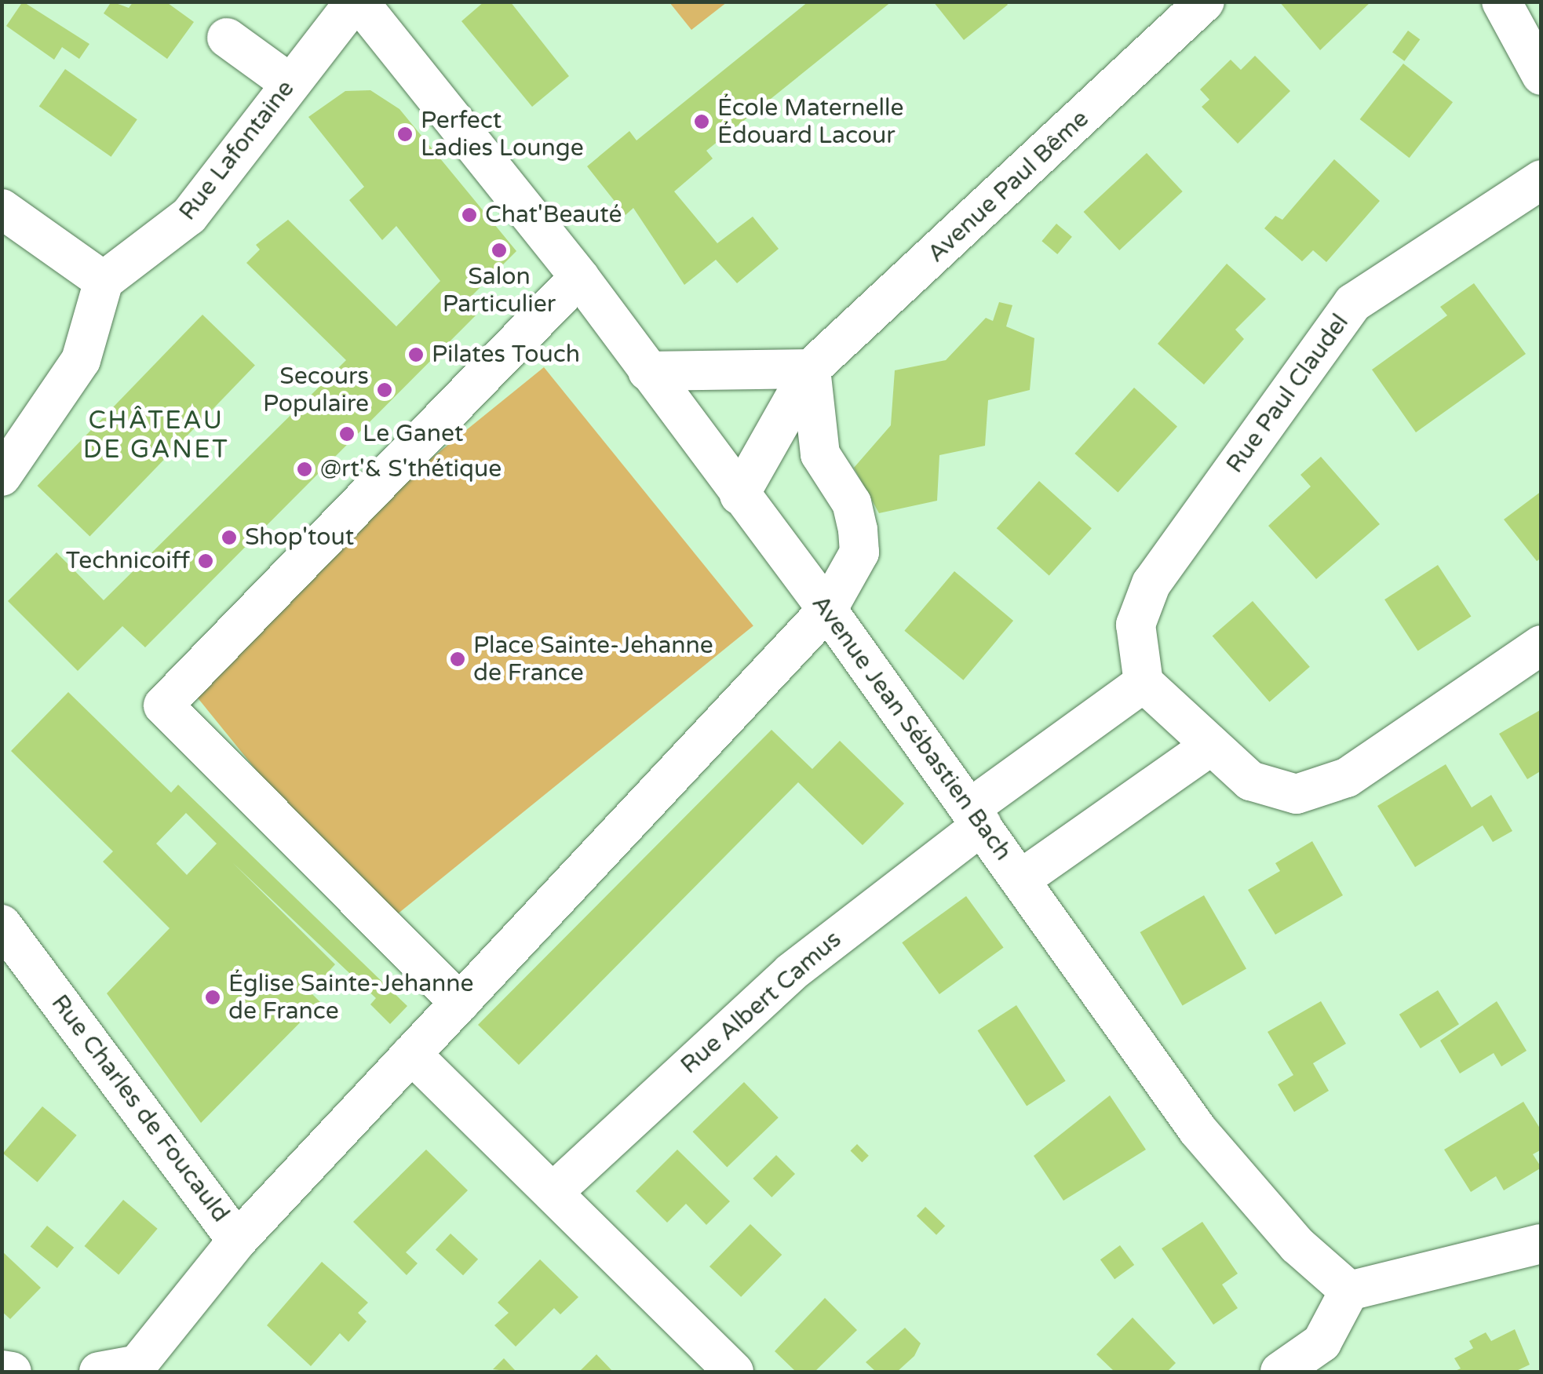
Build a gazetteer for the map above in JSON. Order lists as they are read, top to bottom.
{
  "streets": {
    "street": [
      "Rue Lafontaine",
      "Avenue Paul Bême",
      "Rue Paul Claudel",
      "Avenue Jean Sébastien Bach",
      "Rue Albert Camus",
      "Rue Charles de Foucauld"
    ]
  },
  "crossings": [
    ["Rue Lafontaine", "Avenue Jean Sébastien Bach"],
    ["Avenue Paul Bême", "Avenue Jean Sébastien Bach"],
    ["Avenue Jean Sébastien Bach", "Rue Albert Camus"]
  ],
  "districts": ["CHÂTEAU DE GANET"],
  "places": [
    "École Maternelle Édouard Lacour",
    "Perfect Ladies Lounge",
    "Chat'Beauté",
    "Salon Particulier",
    "Pilates Touch",
    "Secours Populaire",
    "Le Ganet",
    "@rt'& S'thétique",
    "Shop'tout",
    "Technicoiff",
    "Place Sainte-Jehanne de France",
    "Église Sainte-Jehanne de France"
  ]
}
